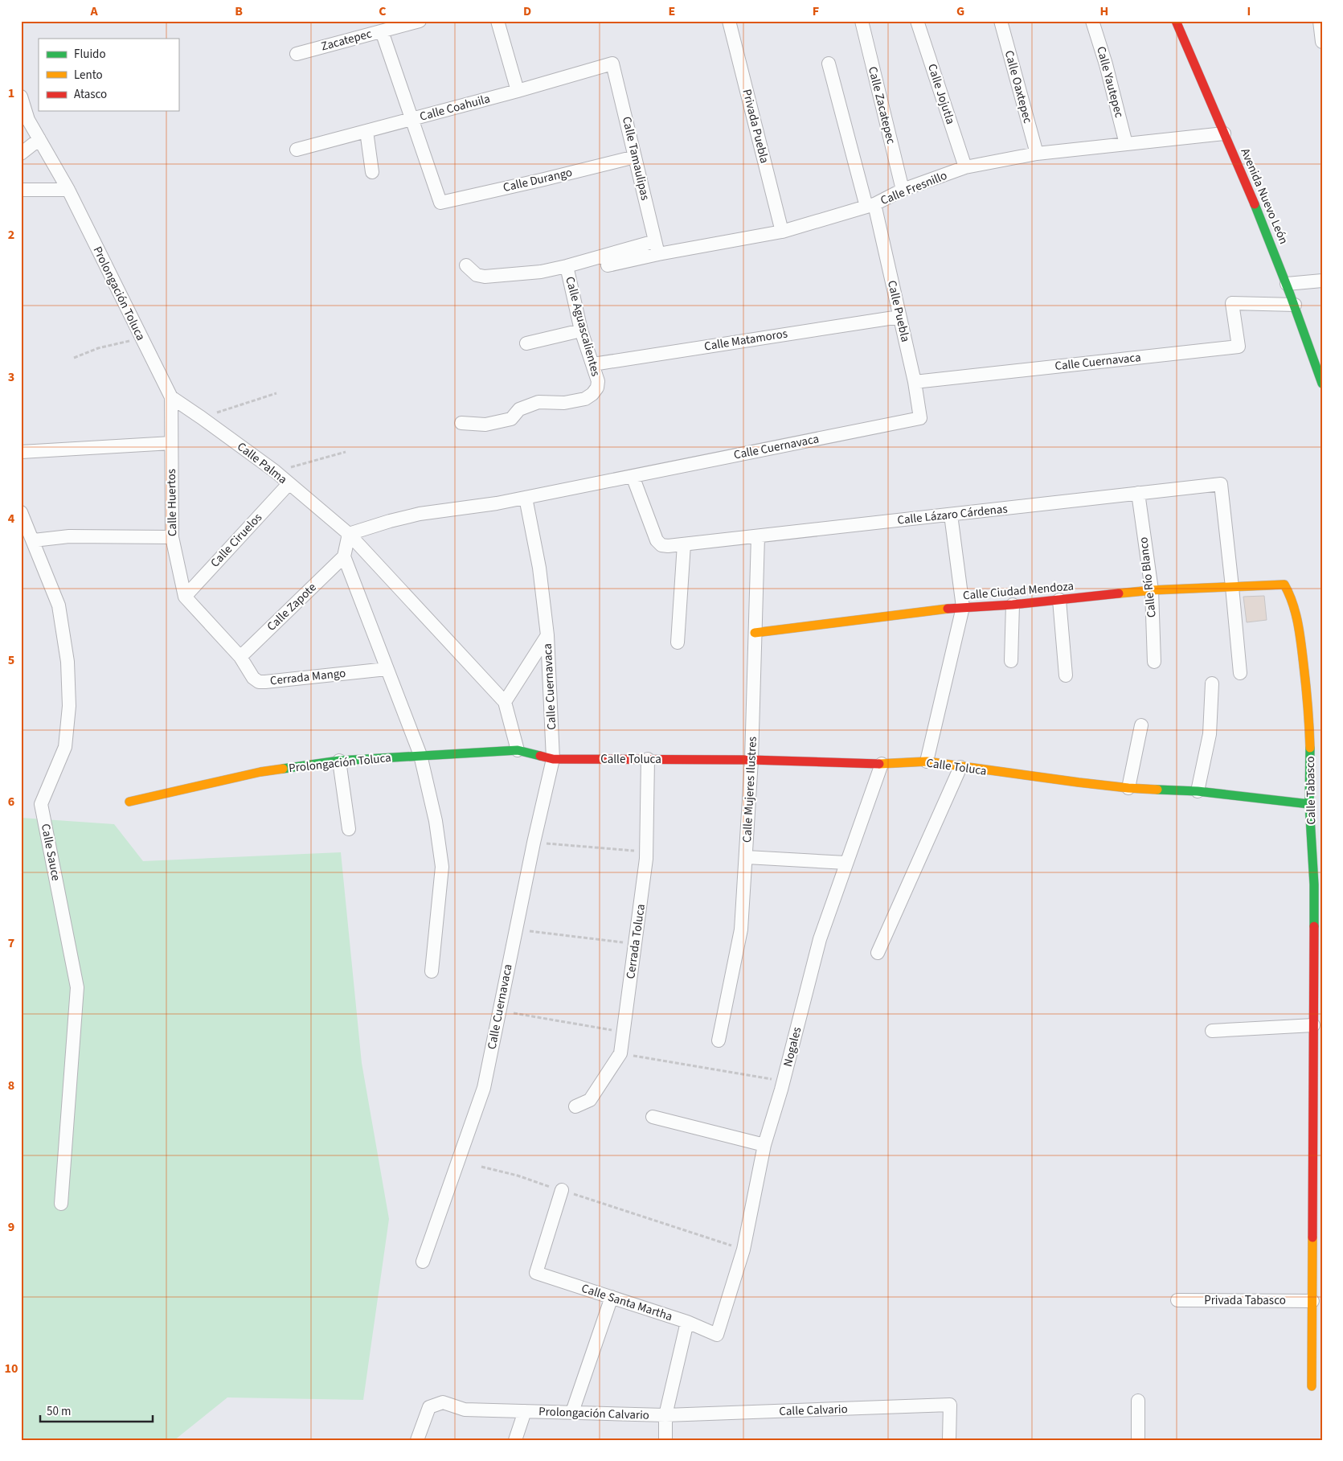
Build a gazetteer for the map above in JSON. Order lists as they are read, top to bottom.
{
  "streets": {
    "street": [
      "Zacatepec",
      "Calle Yautepec",
      "Calle Oaxtepec",
      "Calle Jojutla",
      "Calle Zacatepec",
      "Calle Coahuila",
      "Privada Puebla",
      "Calle Tamaulipas",
      "Calle Durango",
      "Calle Fresnillo",
      "Avenida Nuevo León",
      "Prolongación Toluca",
      "Calle Puebla",
      "Calle Aguascalientes",
      "Calle Matamoros",
      "Calle Cuernavaca",
      "Calle Palma",
      "Calle Huertos",
      "Calle Lázaro Cárdenas",
      "Calle Ciruelos",
      "Calle Río Blanco",
      "Calle Ciudad Mendoza",
      "Calle Zapote",
      "Cerrada Mango",
      "Calle Toluca",
      "Calle Mujeres Ilustres",
      "Calle Tabasco",
      "Calle Sauce",
      "Cerrada Toluca",
      "Nogales",
      "Privada Tabasco",
      "Calle Santa Martha",
      "Calle Calvario",
      "Prolongación Calvario"
    ]
  },
  "crossings": [
    ["Calle Yautepec", "Calle Fresnillo"],
    ["Calle Oaxtepec", "Calle Fresnillo"],
    ["Calle Jojutla", "Calle Fresnillo"],
    ["Calle Zacatepec", "Calle Fresnillo"],
    ["Calle Coahuila", "Calle Tamaulipas"],
    ["Calle Coahuila", "Calle Durango"],
    ["Privada Puebla", "Calle Fresnillo"],
    ["Calle Tamaulipas", "Calle Durango"],
    ["Calle Tamaulipas", "Calle Fresnillo"],
    ["Calle Fresnillo", "Avenida Nuevo León"],
    ["Calle Fresnillo", "Calle Puebla"],
    ["Avenida Nuevo León", "Calle Cuernavaca"],
    ["Prolongación Toluca", "Calle Cuernavaca"],
    ["Prolongación Toluca", "Calle Palma"],
    ["Prolongación Toluca", "Calle Huertos"],
    ["Prolongación Toluca", "Calle Toluca"],
    ["Calle Puebla", "Calle Matamoros"],
    ["Calle Puebla", "Calle Cuernavaca"],
    ["Calle Aguascalientes", "Calle Matamoros"],
    ["Calle Cuernavaca", "Calle Lázaro Cárdenas"],
    ["Calle Cuernavaca", "Calle Toluca"],
    ["Calle Palma", "Calle Huertos"],
    ["Calle Palma", "Calle Ciruelos"],
    ["Calle Huertos", "Calle Ciruelos"],
    ["Calle Lázaro Cárdenas", "Calle Río Blanco"],
    ["Calle Lázaro Cárdenas", "Calle Ciudad Mendoza"],
    ["Calle Lázaro Cárdenas", "Calle Mujeres Ilustres"],
    ["Calle Río Blanco", "Calle Ciudad Mendoza"],
    ["Calle Ciudad Mendoza", "Calle Mujeres Ilustres"],
    ["Calle Ciudad Mendoza", "Calle Tabasco"],
    ["Calle Zapote", "Cerrada Mango"],
    ["Calle Toluca", "Calle Mujeres Ilustres"],
    ["Calle Toluca", "Calle Tabasco"],
    ["Calle Toluca", "Cerrada Toluca"],
    ["Calle Toluca", "Nogales"],
    ["Calle Tabasco", "Privada Tabasco"],
    ["Nogales", "Calle Santa Martha"],
    ["Calle Santa Martha", "Prolongación Calvario"],
    ["Calle Calvario", "Prolongación Calvario"]
  ],
  "legend": ["Fluido", "Lento", "Atasco"],
  "scale_bar": "50 m",
  "grid": {
    "columns": [
      "A",
      "B",
      "C",
      "D",
      "E",
      "F",
      "G",
      "H",
      "I"
    ],
    "rows": [
      "1",
      "2",
      "3",
      "4",
      "5",
      "6",
      "7",
      "8",
      "9",
      "10"
    ]
  }
}
